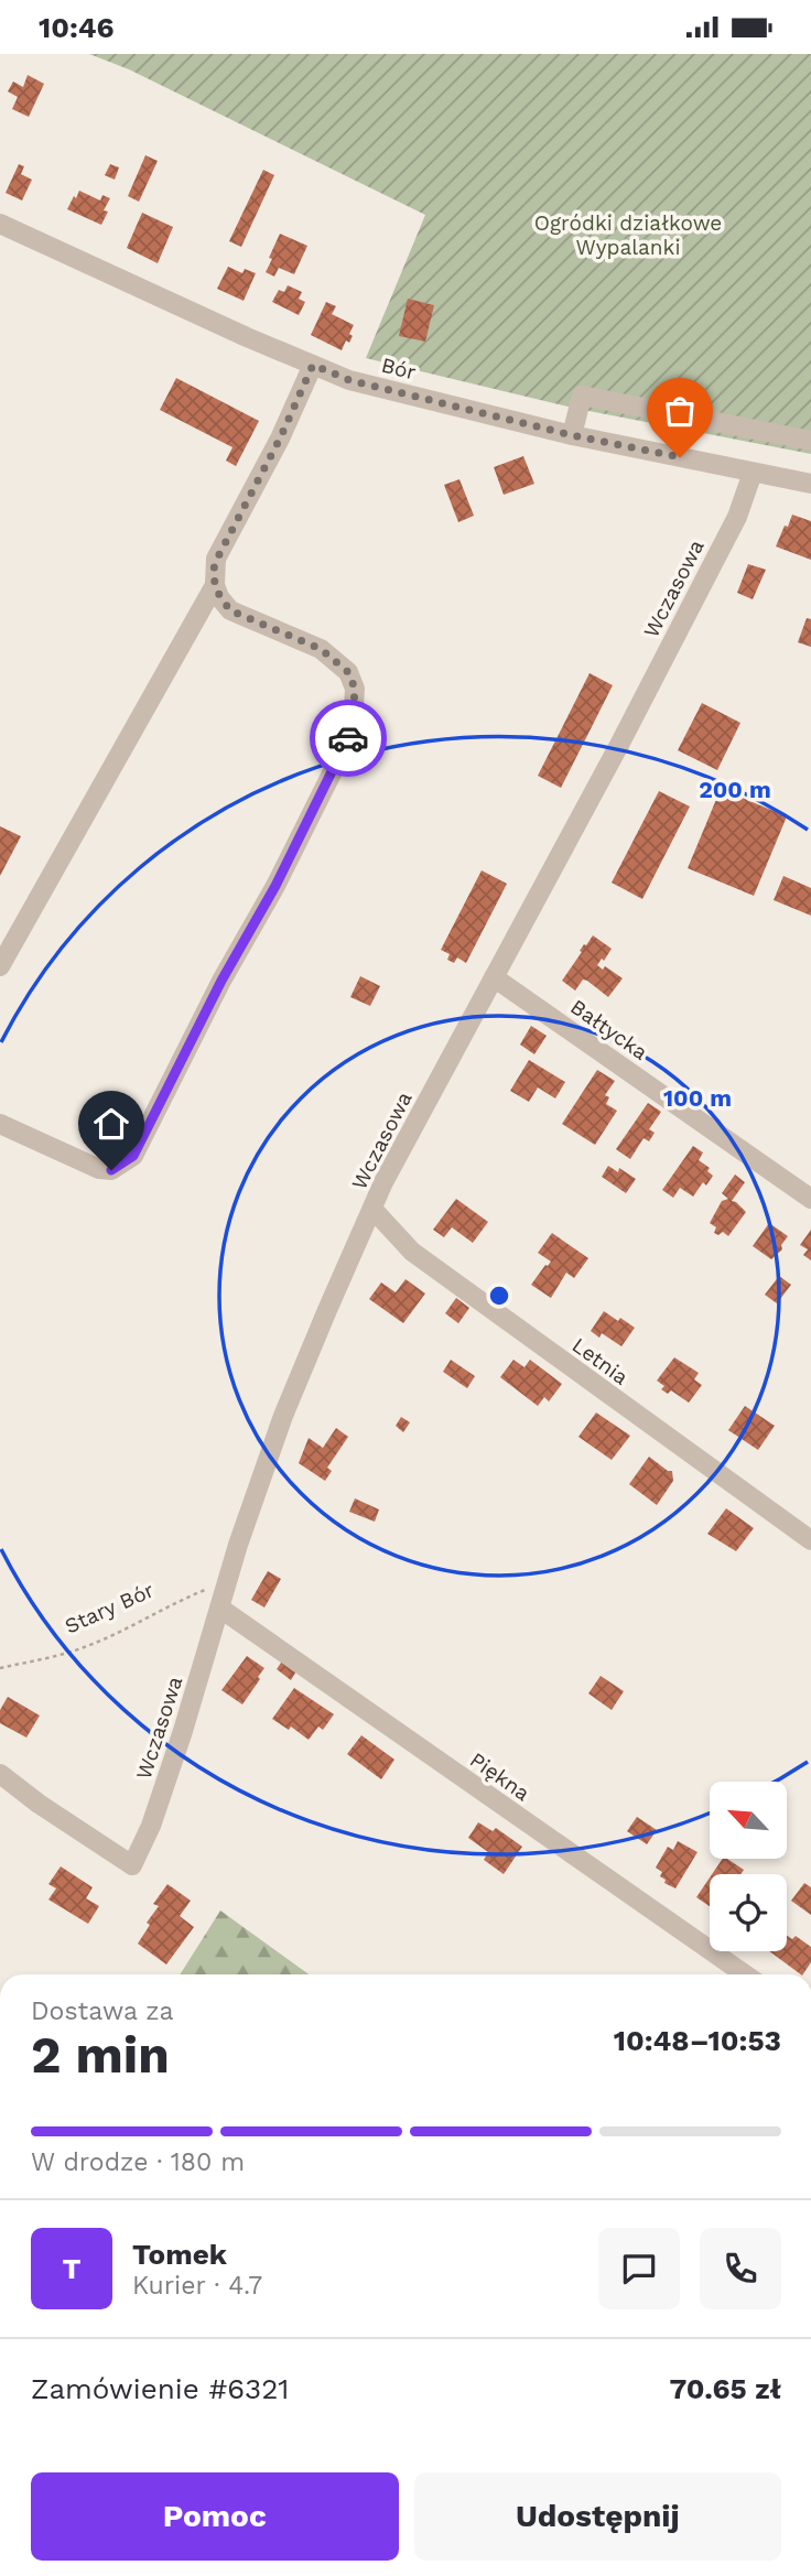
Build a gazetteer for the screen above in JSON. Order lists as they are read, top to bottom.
{
  "streets": {
    "street": [
      "Bór",
      "Wczasowa",
      "Bałtycka",
      "Letnia",
      "Piękna"
    ],
    "path": ["Stary Bór"]
  },
  "crossings": [
    ["Bór", "Wczasowa"],
    ["Wczasowa", "Bałtycka"],
    ["Wczasowa", "Letnia"],
    ["Wczasowa", "Stary Bór"],
    ["Wczasowa", "Piękna"]
  ],
  "parks": ["Ogródki działkowe Wypalanki"],
  "north": "top left",
  "page": {
    "status": "10:46",
    "heading": ["2 min", "Dostawa za", "10:48–10:53"],
    "panel": [
      "Tomek",
      "Kurier · 4.7",
      "Zamówienie #6321",
      "70.65 zł"
    ],
    "bar": "W drodze · 180 m",
    "round": "T",
    "buttons": ["Pomoc", "Udostępnij"]
  },
  "rings": ["200 m", "100 m"]
}
